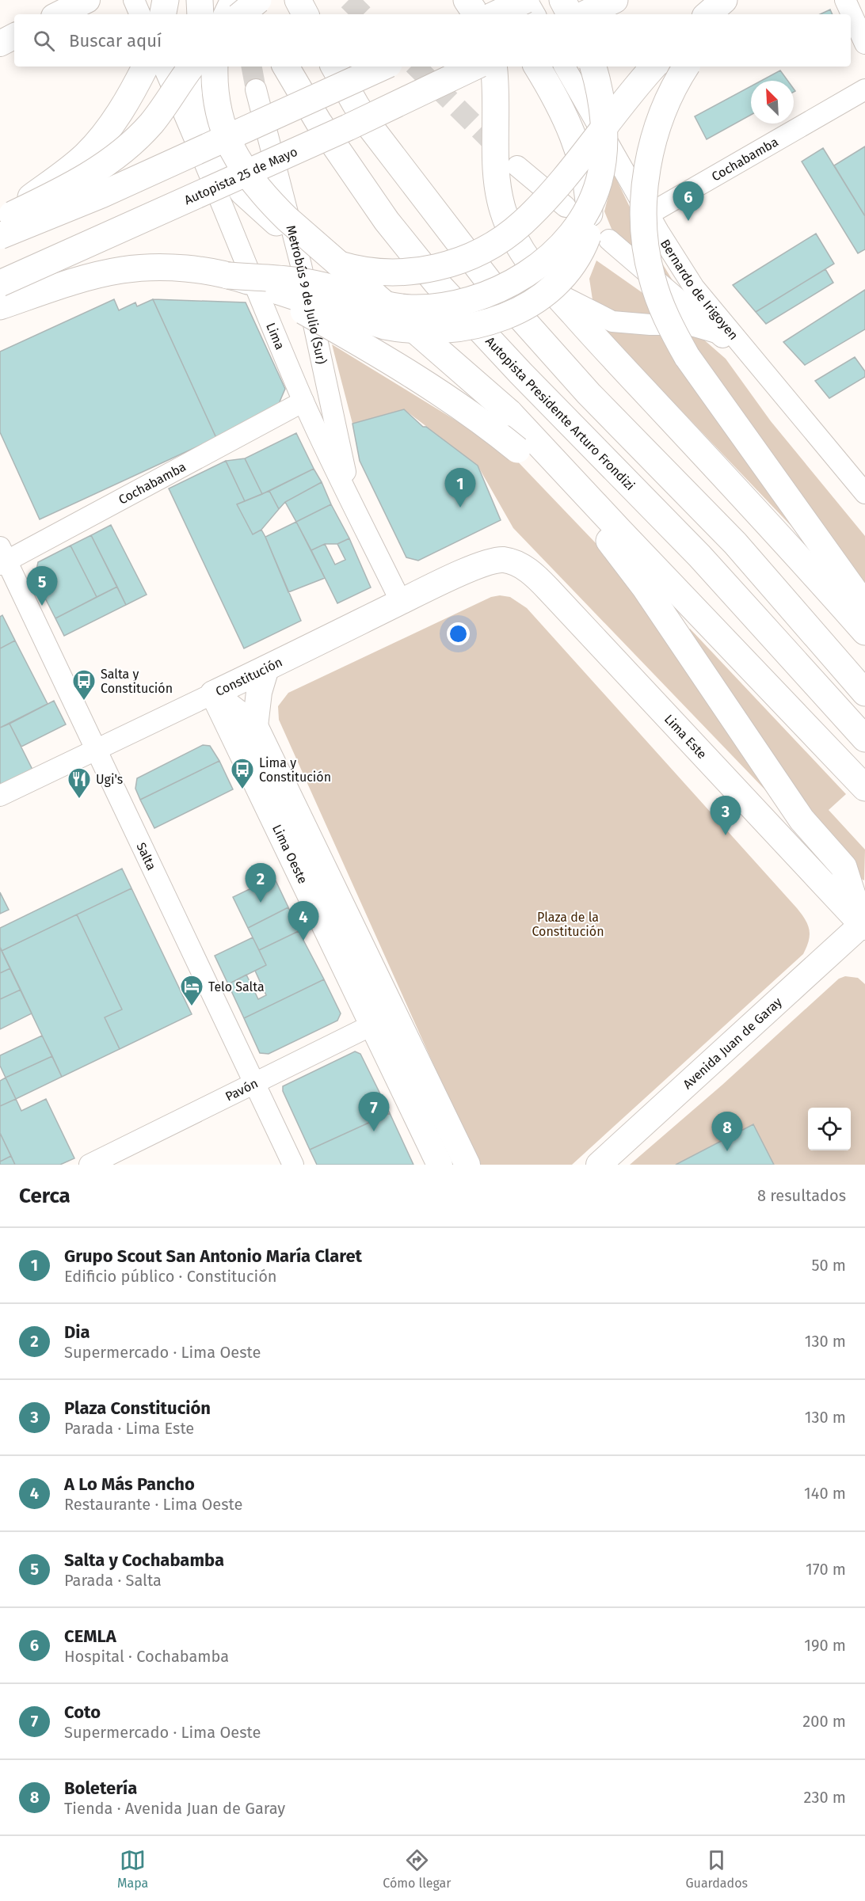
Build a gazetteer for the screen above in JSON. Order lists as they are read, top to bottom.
{
  "streets": {
    "highway": ["Autopista 25 de Mayo", "Autopista Presidente Arturo Frondizi"],
    "main road": [
      "Constitución",
      "Lima Este",
      "Lima Oeste",
      "Avenida Juan de Garay"
    ],
    "street": [
      "Cochabamba",
      "Bernardo de Irigoyen",
      "Metrobús 9 de Julio (Sur)",
      "Lima",
      "Salta",
      "Pavón"
    ]
  },
  "crossings": [
    ["Cochabamba", "Bernardo de Irigoyen"],
    ["Cochabamba", "Lima"],
    ["Cochabamba", "Salta"],
    ["Metrobús 9 de Julio (Sur)", "Lima"],
    ["Lima", "Constitución"],
    ["Constitución", "Lima Este"],
    ["Constitución", "Lima Oeste"],
    ["Constitución", "Salta"],
    ["Lima Este", "Avenida Juan de Garay"],
    ["Lima Oeste", "Pavón"],
    ["Salta", "Pavón"]
  ],
  "parks": ["Plaza de la Constitución"],
  "places": {
    "bus stop": ["Salta y Constitución", "Lima y Constitución"],
    "restaurant": ["Ugi's"],
    "hotel": ["Telo Salta"]
  },
  "north": "top left",
  "page": {
    "search": "Buscar aquí",
    "pins": [
      "6",
      "1",
      "5",
      "3",
      "2",
      "4",
      "7",
      "8"
    ],
    "heading": ["Cerca", "8 resultados"],
    "list": [
      {
        "mark": "1",
        "name": "Grupo Scout San Antonio María Claret",
        "note": "Edificio público · Constitución",
        "value": "50 m"
      },
      {
        "mark": "2",
        "name": "Dia",
        "note": "Supermercado · Lima Oeste",
        "value": "130 m"
      },
      {
        "mark": "3",
        "name": "Plaza Constitución",
        "note": "Parada · Lima Este",
        "value": "130 m"
      },
      {
        "mark": "4",
        "name": "A Lo Más Pancho",
        "note": "Restaurante · Lima Oeste",
        "value": "140 m"
      },
      {
        "mark": "5",
        "name": "Salta y Cochabamba",
        "note": "Parada · Salta",
        "value": "170 m"
      },
      {
        "mark": "6",
        "name": "CEMLA",
        "note": "Hospital · Cochabamba",
        "value": "190 m"
      },
      {
        "mark": "7",
        "name": "Coto",
        "note": "Supermercado · Lima Oeste",
        "value": "200 m"
      },
      {
        "mark": "8",
        "name": "Boletería",
        "note": "Tienda · Avenida Juan de Garay",
        "value": "230 m"
      }
    ],
    "nav": ["Mapa", "Cómo llegar", "Guardados"]
  }
}
